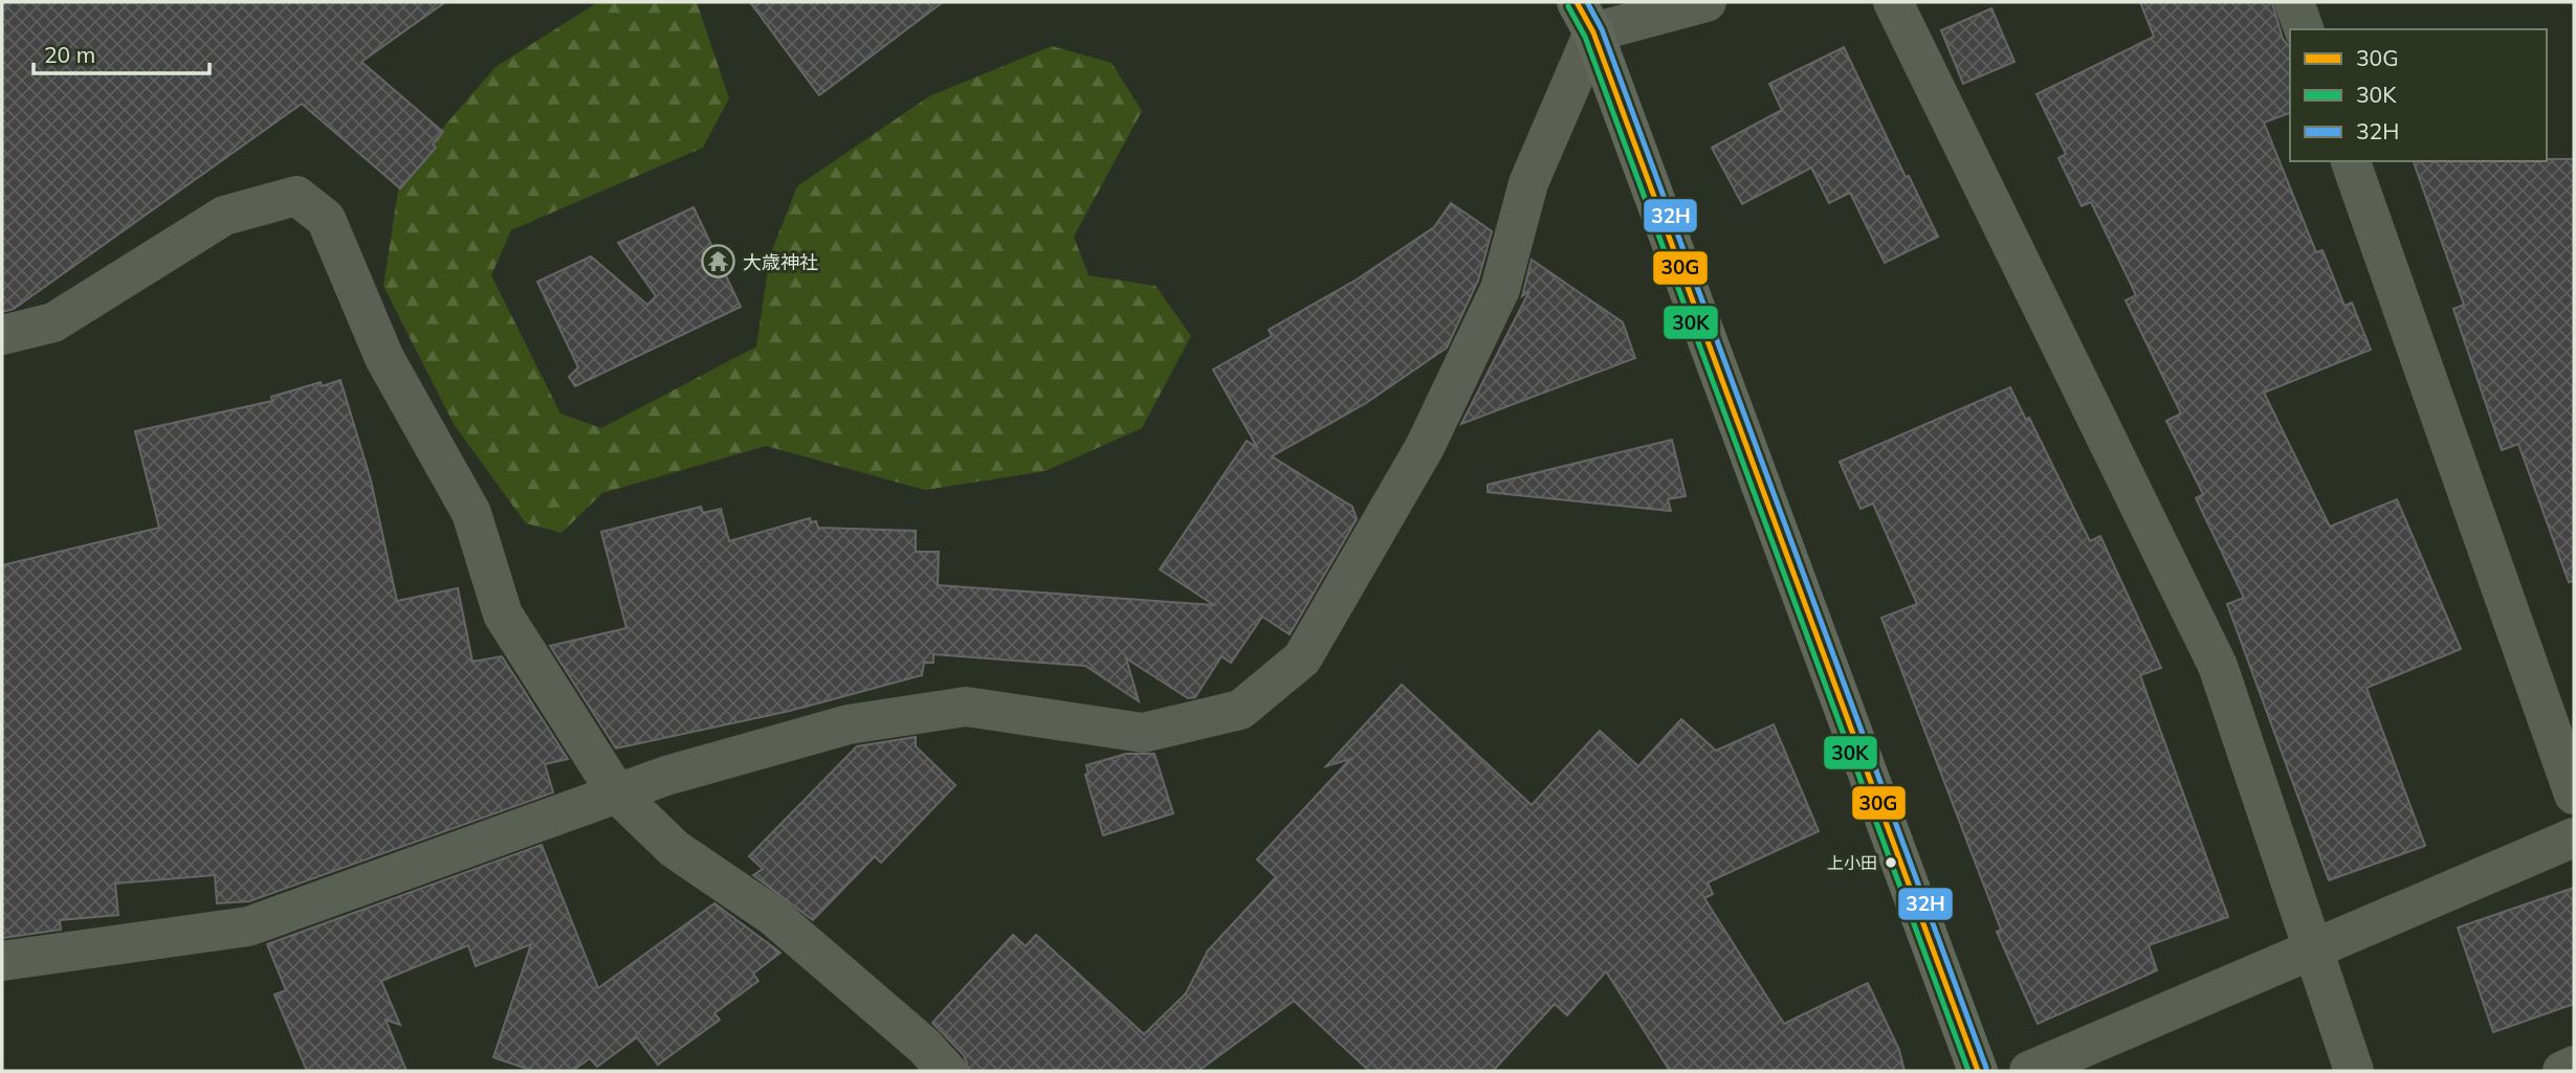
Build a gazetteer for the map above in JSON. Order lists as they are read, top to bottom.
{
  "places": {
    "temple": ["大歳神社"],
    "other": ["上小田"]
  },
  "lines": ["transit line 30G", "transit line 32H", "transit line 30K"],
  "legend": ["30G", "30K", "32H"],
  "scale_bar": "20 m"
}
